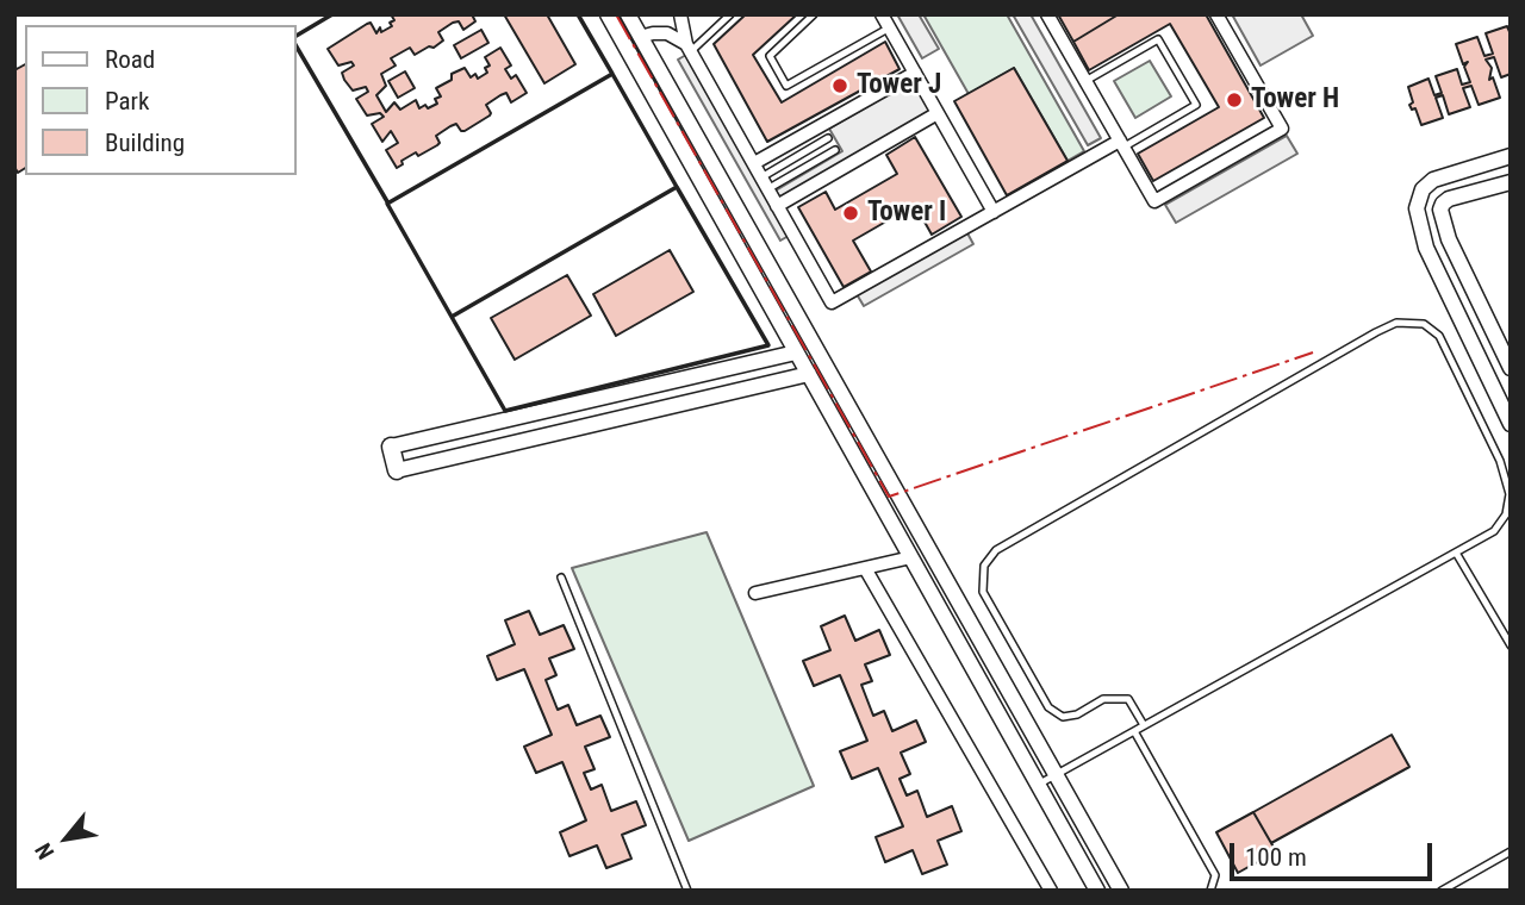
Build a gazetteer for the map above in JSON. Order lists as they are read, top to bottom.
{
  "places": ["Tower J", "Tower H", "Tower I"],
  "legend": ["Road", "Park", "Building"],
  "scale_bar": "100 m",
  "north": "bottom left"
}
